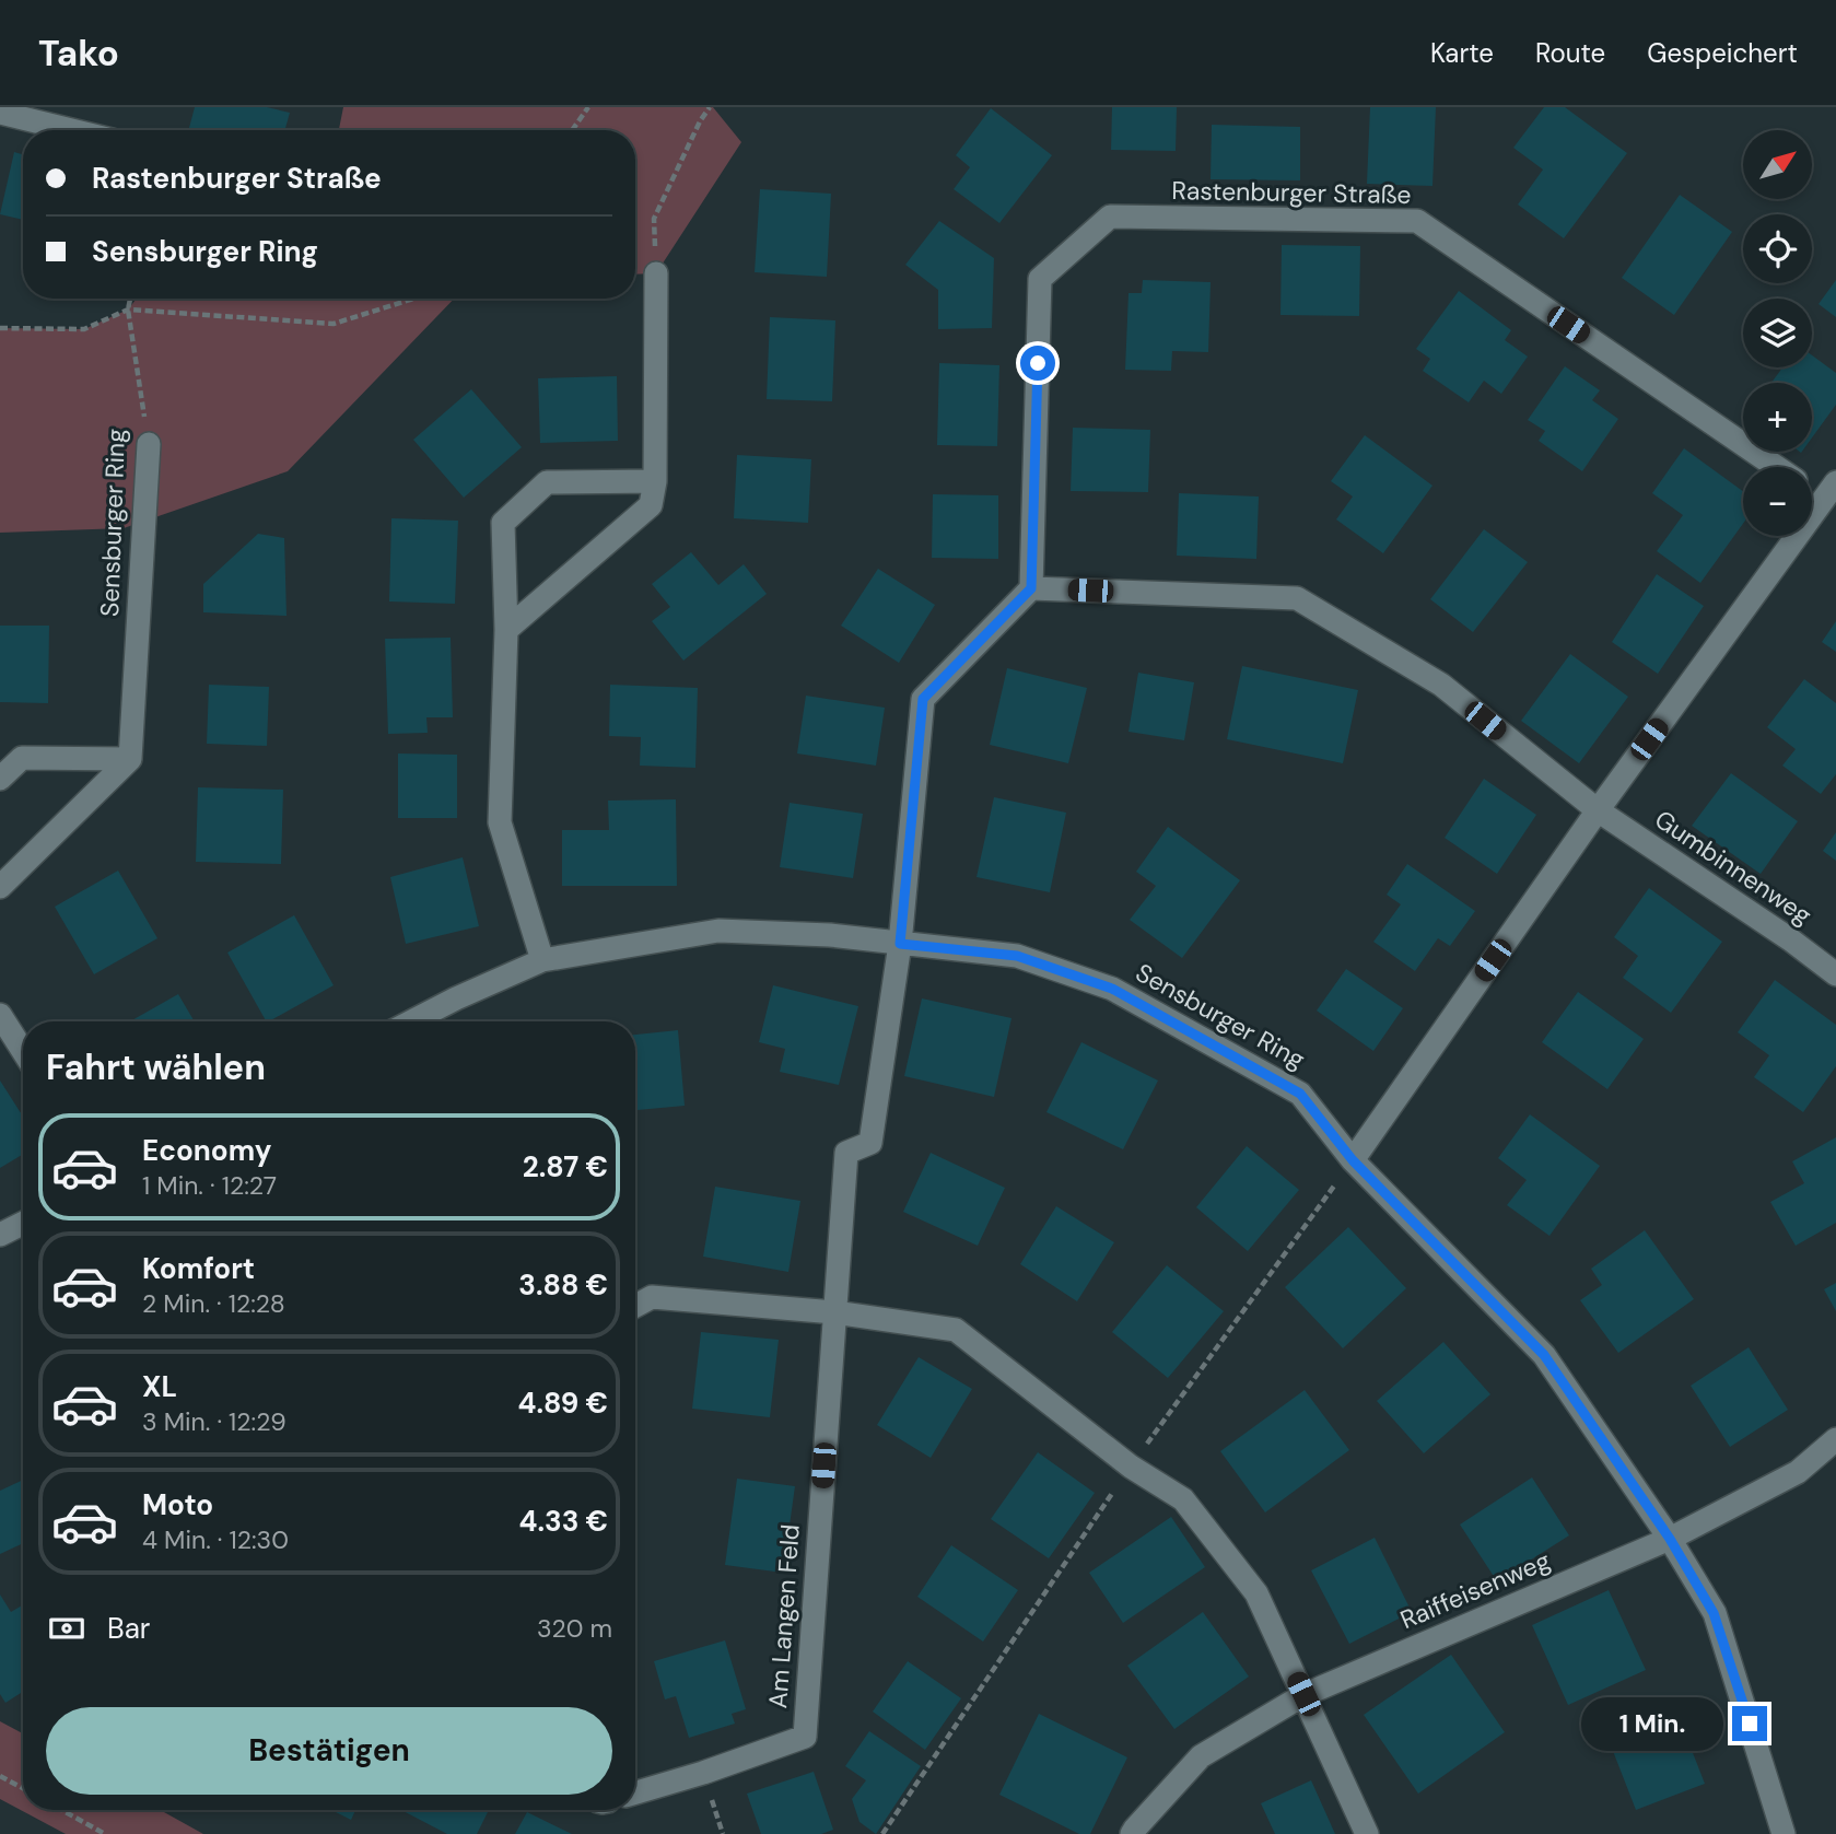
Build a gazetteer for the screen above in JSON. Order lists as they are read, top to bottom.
{
  "streets": {
    "street": [
      "Rastenburger Straße",
      "Sensburger Ring",
      "Gumbinnenweg",
      "Raiffeisenweg",
      "Am Langen Feld"
    ]
  },
  "crossings": [
    ["Sensburger Ring", "Raiffeisenweg"],
    ["Sensburger Ring", "Am Langen Feld"]
  ],
  "north": "top right",
  "page": {
    "header": "Tako",
    "nav": ["Karte", "Route", "Gespeichert"],
    "map_buttons": ["+", "−"],
    "banner": ["Rastenburger Straße", "Sensburger Ring"],
    "heading": "Fahrt wählen",
    "list": [
      {
        "name": "Economy",
        "note": "1 Min. · 12:27",
        "value": "2.87 €"
      },
      {
        "name": "Komfort",
        "note": "2 Min. · 12:28",
        "value": "3.88 €"
      },
      {
        "name": "XL",
        "note": "3 Min. · 12:29",
        "value": "4.89 €"
      },
      {
        "name": "Moto",
        "note": "4 Min. · 12:30",
        "value": "4.33 €"
      }
    ],
    "pay": ["Bar", "320 m"],
    "buttons": "Bestätigen",
    "bubble": "1 Min."
  }
}
